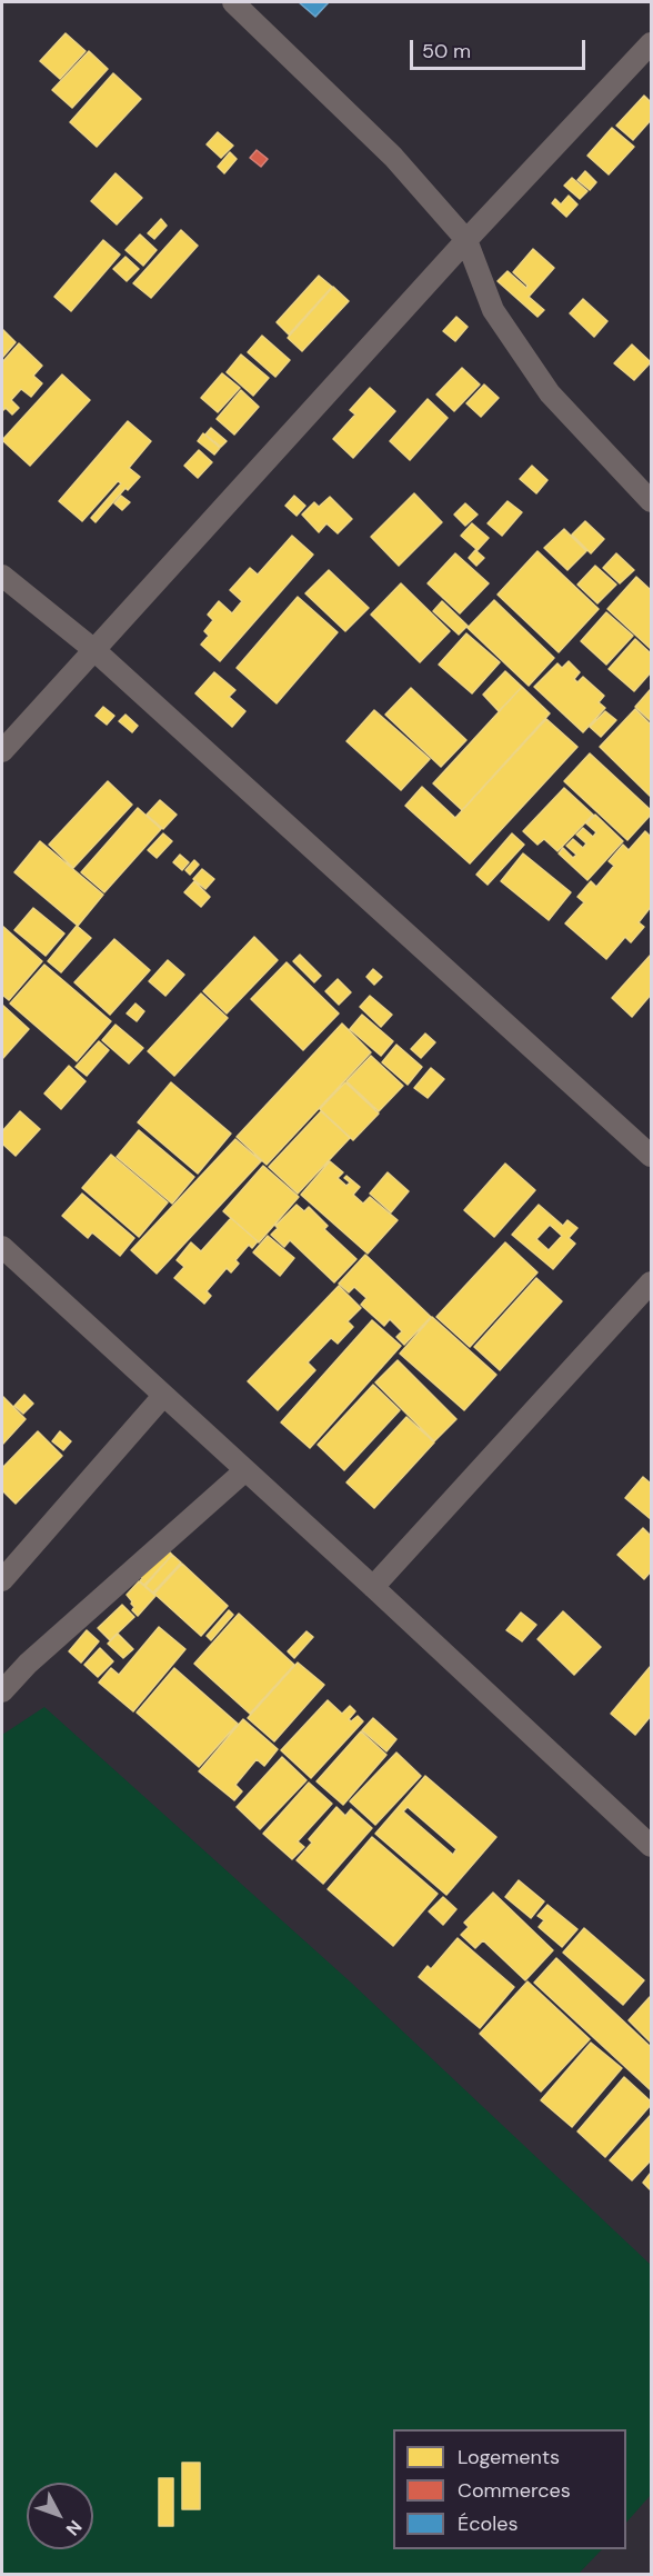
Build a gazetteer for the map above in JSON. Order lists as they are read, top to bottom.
{
  "legend": ["Logements", "Commerces", "Écoles"],
  "scale_bar": "50 m",
  "north": "bottom right"
}
